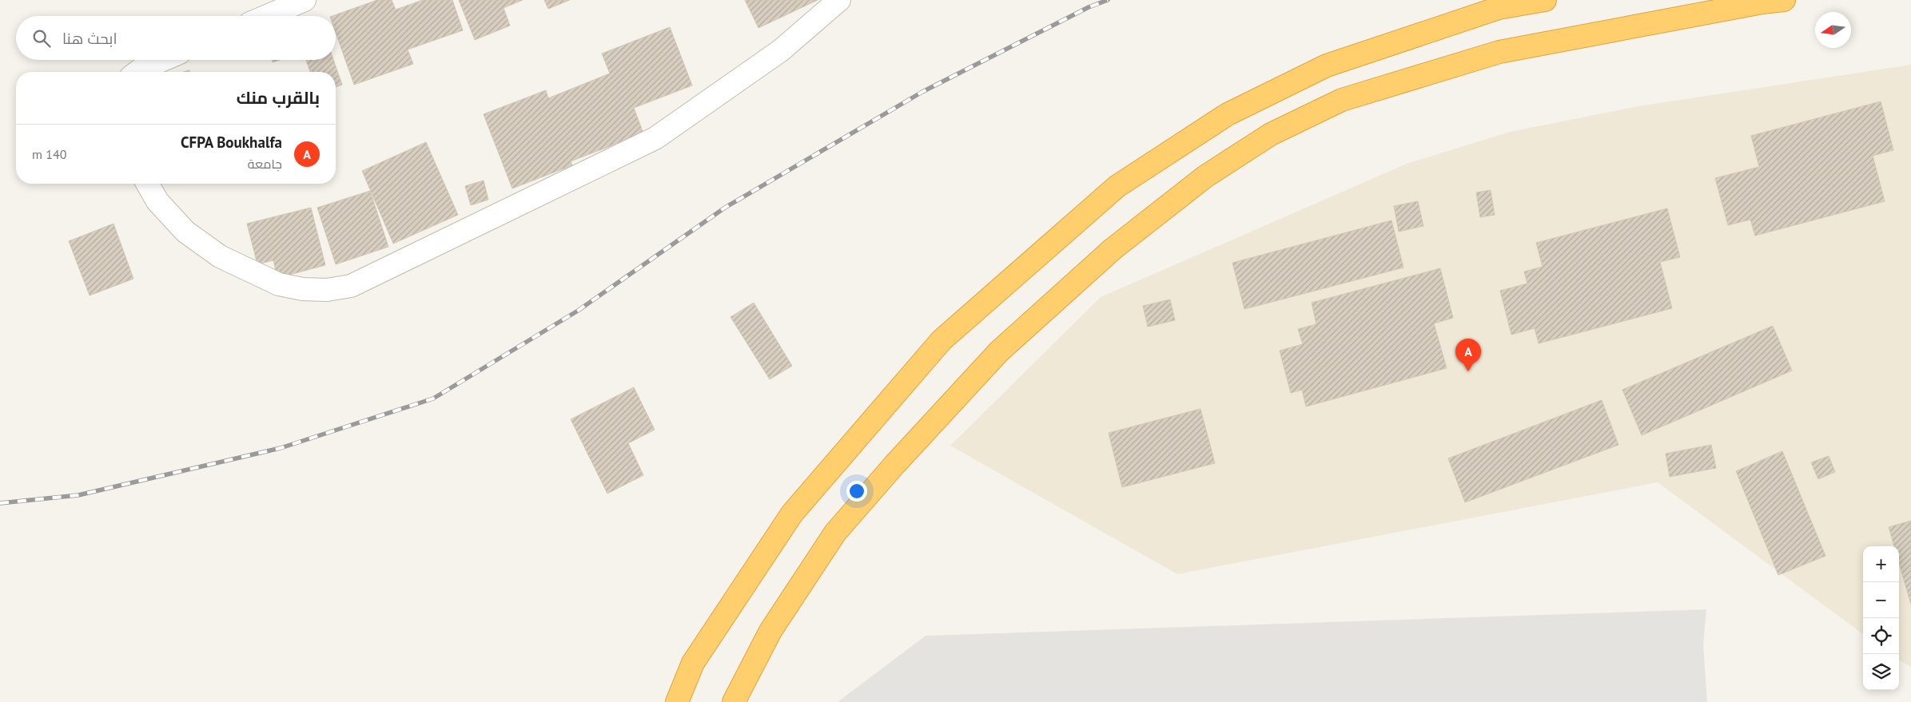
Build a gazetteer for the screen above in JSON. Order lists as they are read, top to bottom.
{
  "north": "left",
  "page": {
    "search": "ابحث هنا",
    "heading": "بالقرب منك",
    "list": [
      {
        "mark": "A",
        "name": "CFPA Boukhalfa",
        "note": "جامعة",
        "value": "140 m"
      }
    ],
    "pins": "A",
    "map_buttons": ["+", "−"]
  }
}
